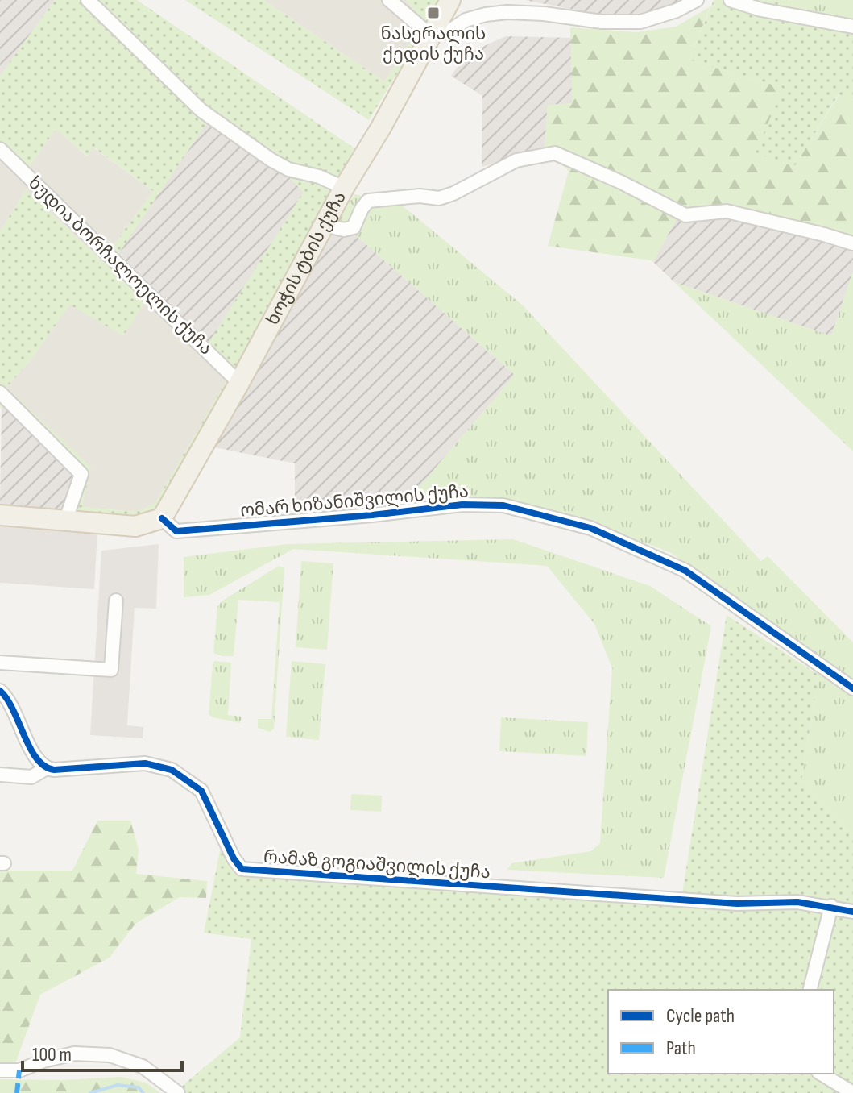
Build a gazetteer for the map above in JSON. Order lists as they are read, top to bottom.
{
  "streets": {
    "main road": ["ხოჭის ტბის ქუჩა"],
    "street": ["ხუდია ბორჩალოელის ქუჩა", "ომარ ხიზანიშვილის ქუჩა", "რამაზ გოგიაშვილის ქუჩა"]
  },
  "crossings": [
    ["ხოჭის ტბის ქუჩა", "ხუდია ბორჩალოელის ქუჩა"],
    ["ხოჭის ტბის ქუჩა", "ომარ ხიზანიშვილის ქუჩა"]
  ],
  "places": {
    "transit": ["ნასერალის ქედის ქუჩა"]
  },
  "legend": ["Cycle path", "Path"],
  "scale_bar": "100 m"
}
